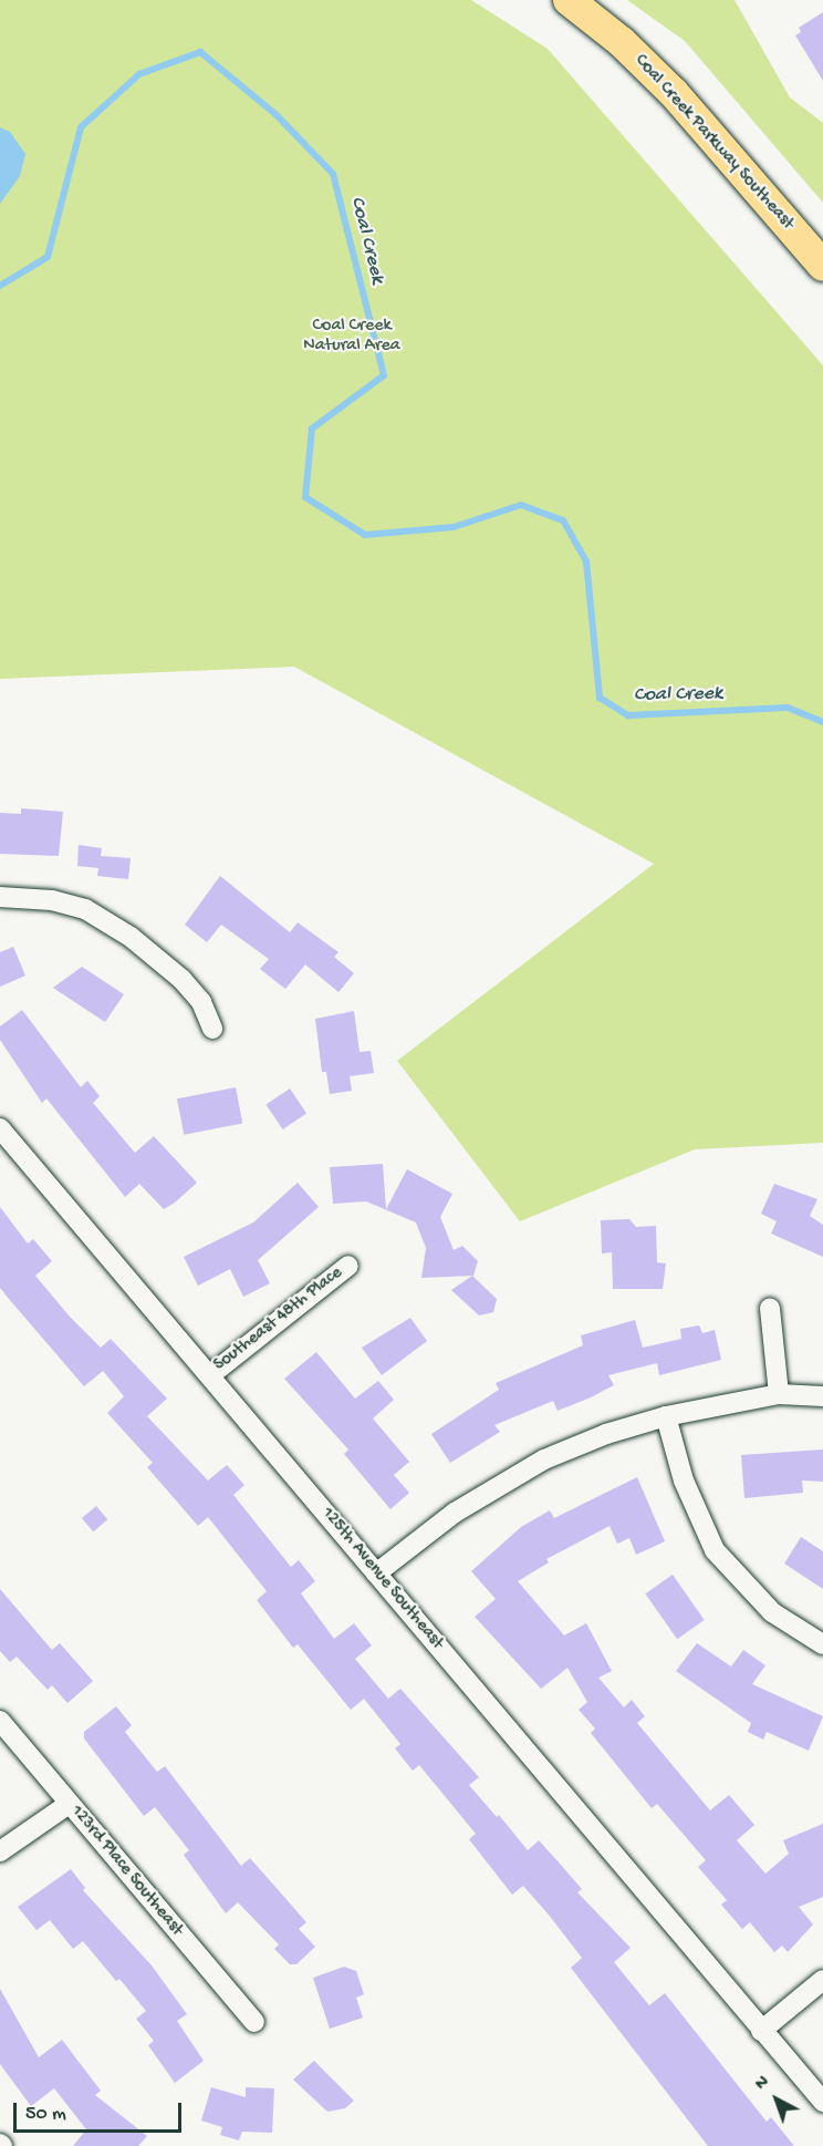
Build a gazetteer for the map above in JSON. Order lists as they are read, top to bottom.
{
  "streets": {
    "main road": ["Coal Creek Parkway Southeast"],
    "street": ["Southeast 48th Place", "125th Avenue Southeast", "123rd Place Southeast"]
  },
  "crossings": [
    ["Southeast 48th Place", "125th Avenue Southeast"]
  ],
  "water": ["Coal Creek"],
  "parks": ["Coal Creek Natural Area"],
  "scale_bar": "50 m",
  "north": "top left"
}
